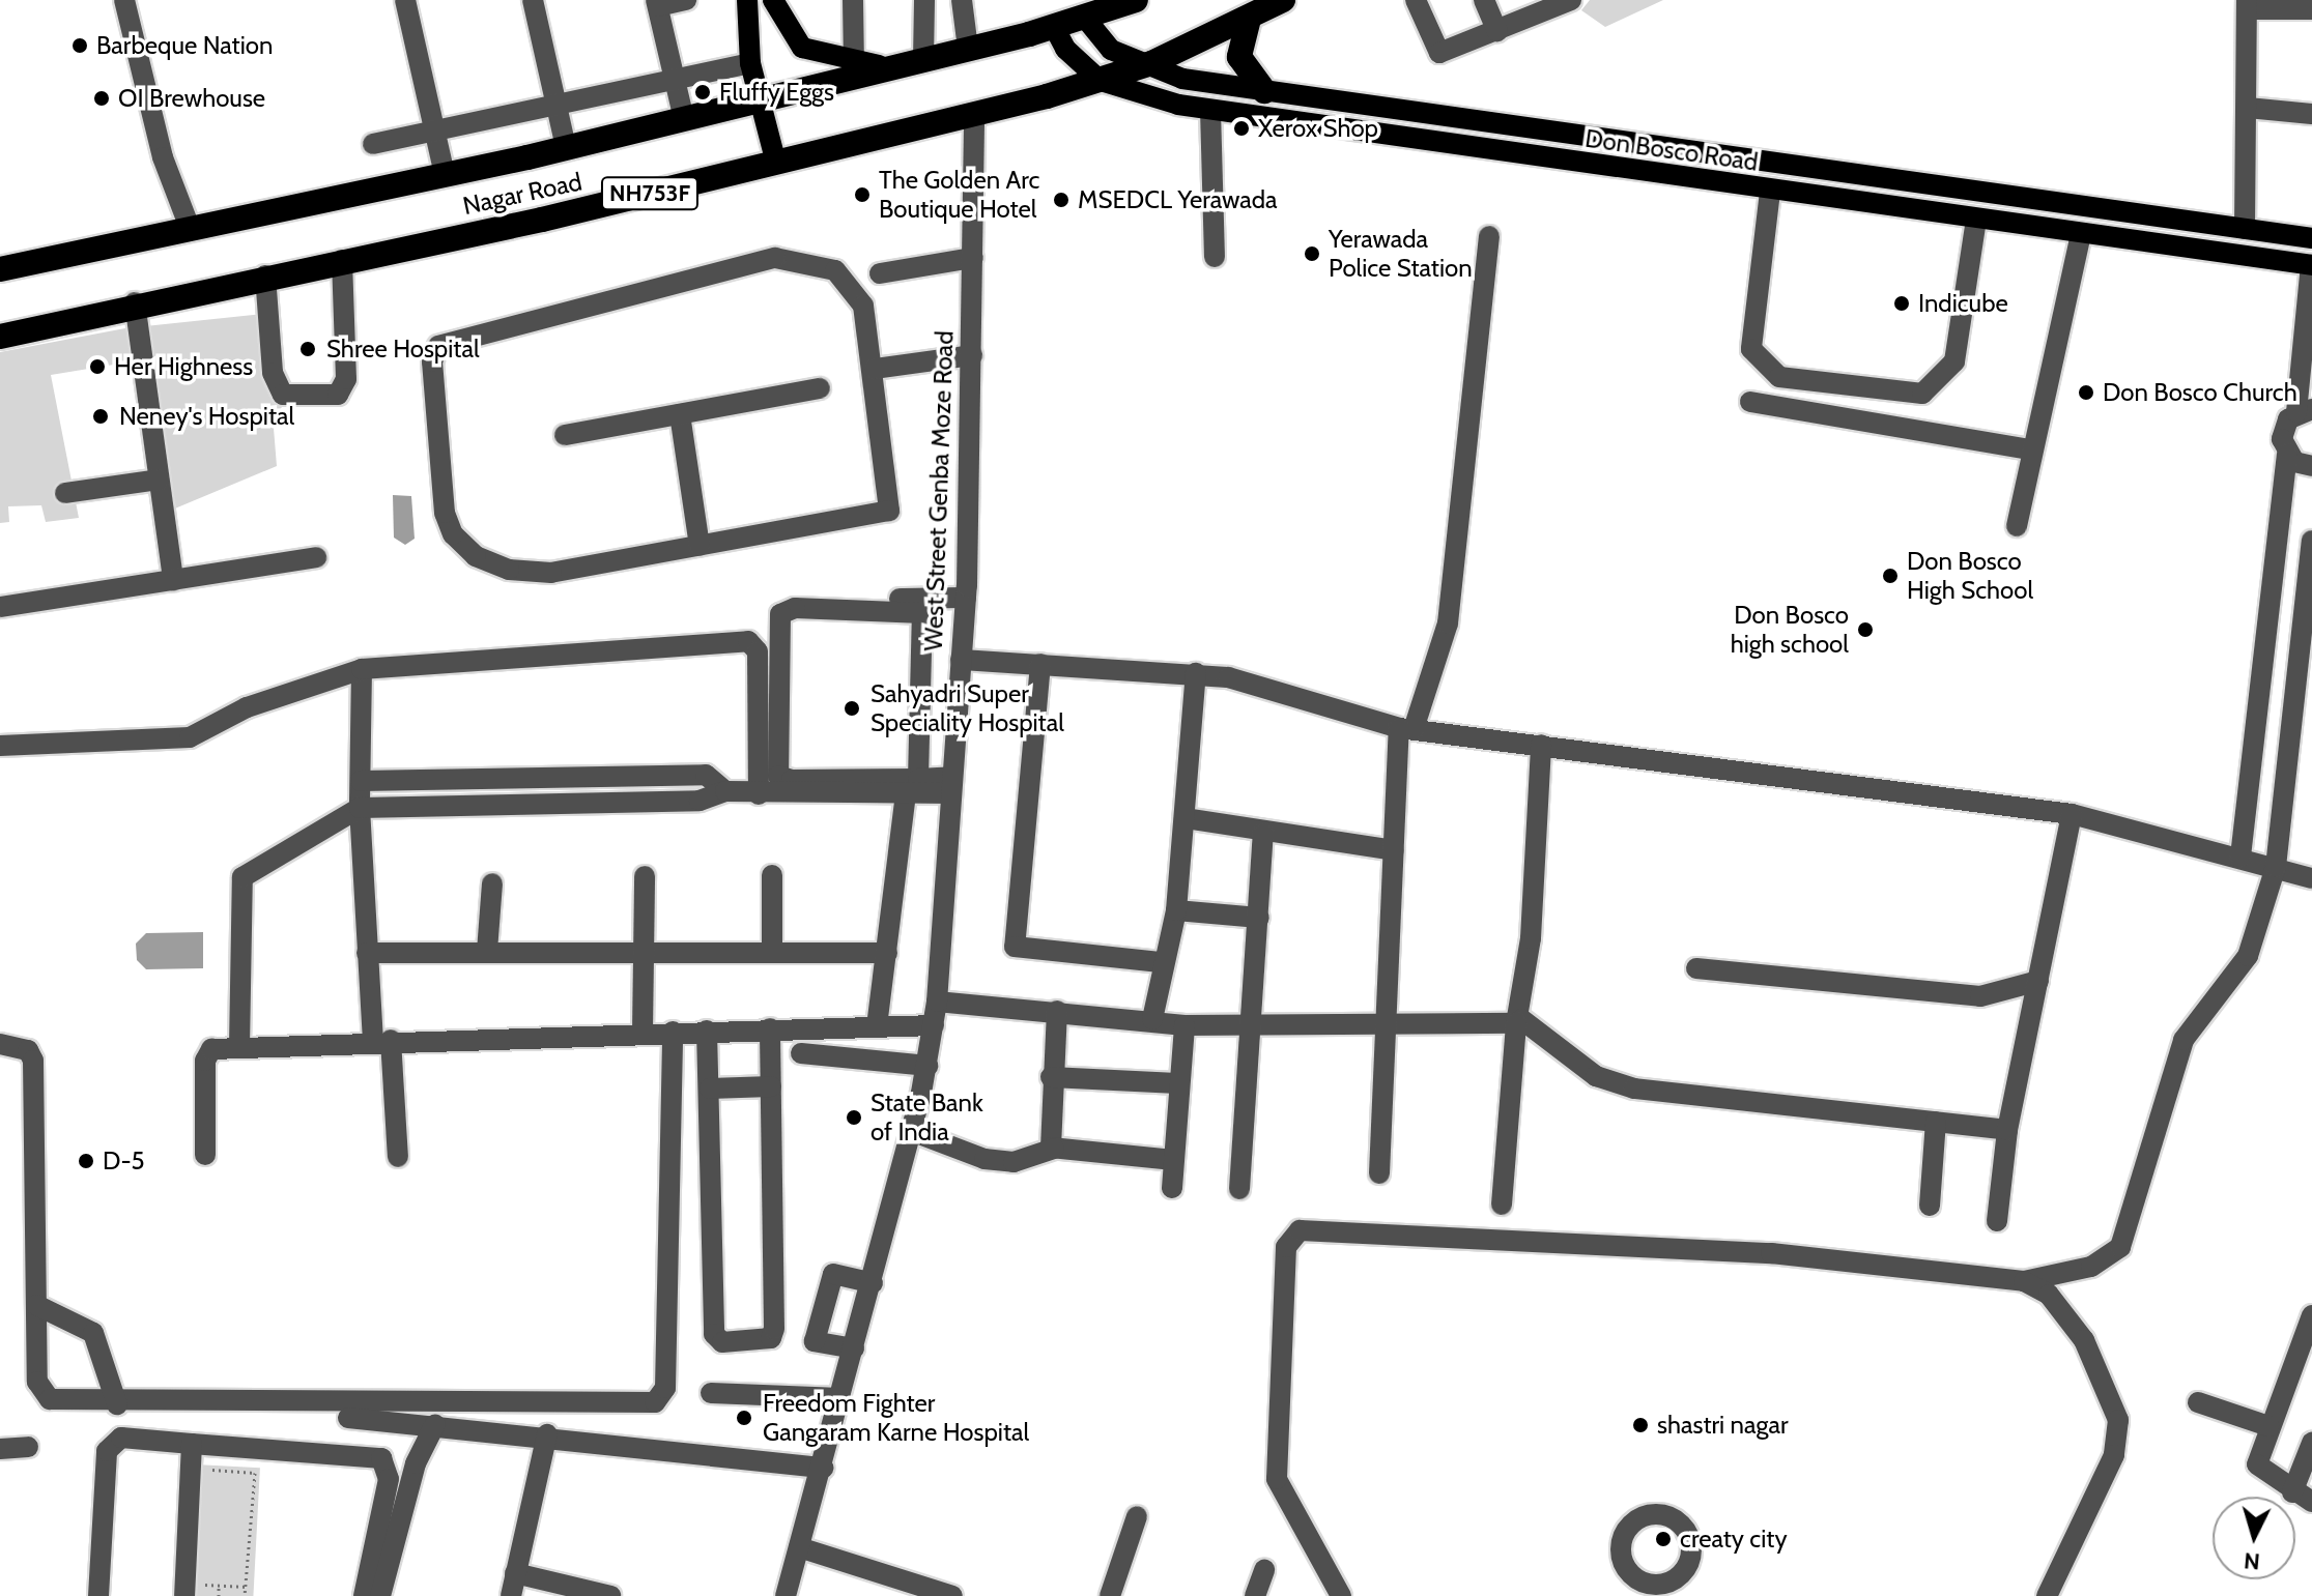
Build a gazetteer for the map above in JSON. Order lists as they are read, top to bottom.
{
  "streets": {
    "highway": ["Nagar Road", "NH753F"],
    "main road": ["Don Bosco Road"],
    "street": ["West Street Genba Moze Road"]
  },
  "crossings": [
    ["Don Bosco Road", "Nagar Road"],
    ["Nagar Road", "West Street Genba Moze Road"]
  ],
  "places": [
    "Barbeque Nation",
    "Fluffy Eggs",
    "OI Brewhouse",
    "Xerox Shop",
    "The Golden Arc Boutique Hotel",
    "MSEDCL Yerawada",
    "Yerawada Police Station",
    "Indicube",
    "Shree Hospital",
    "Her Highness",
    "Don Bosco Church",
    "Neney's Hospital",
    "Don Bosco High School",
    "Don Bosco high school",
    "Sahyadri Super Speciality Hospital",
    "State Bank of India",
    "D-5",
    "Freedom Fighter Gangaram Karne Hospital",
    "shastri nagar",
    "creaty city"
  ],
  "north": "bottom"
}
